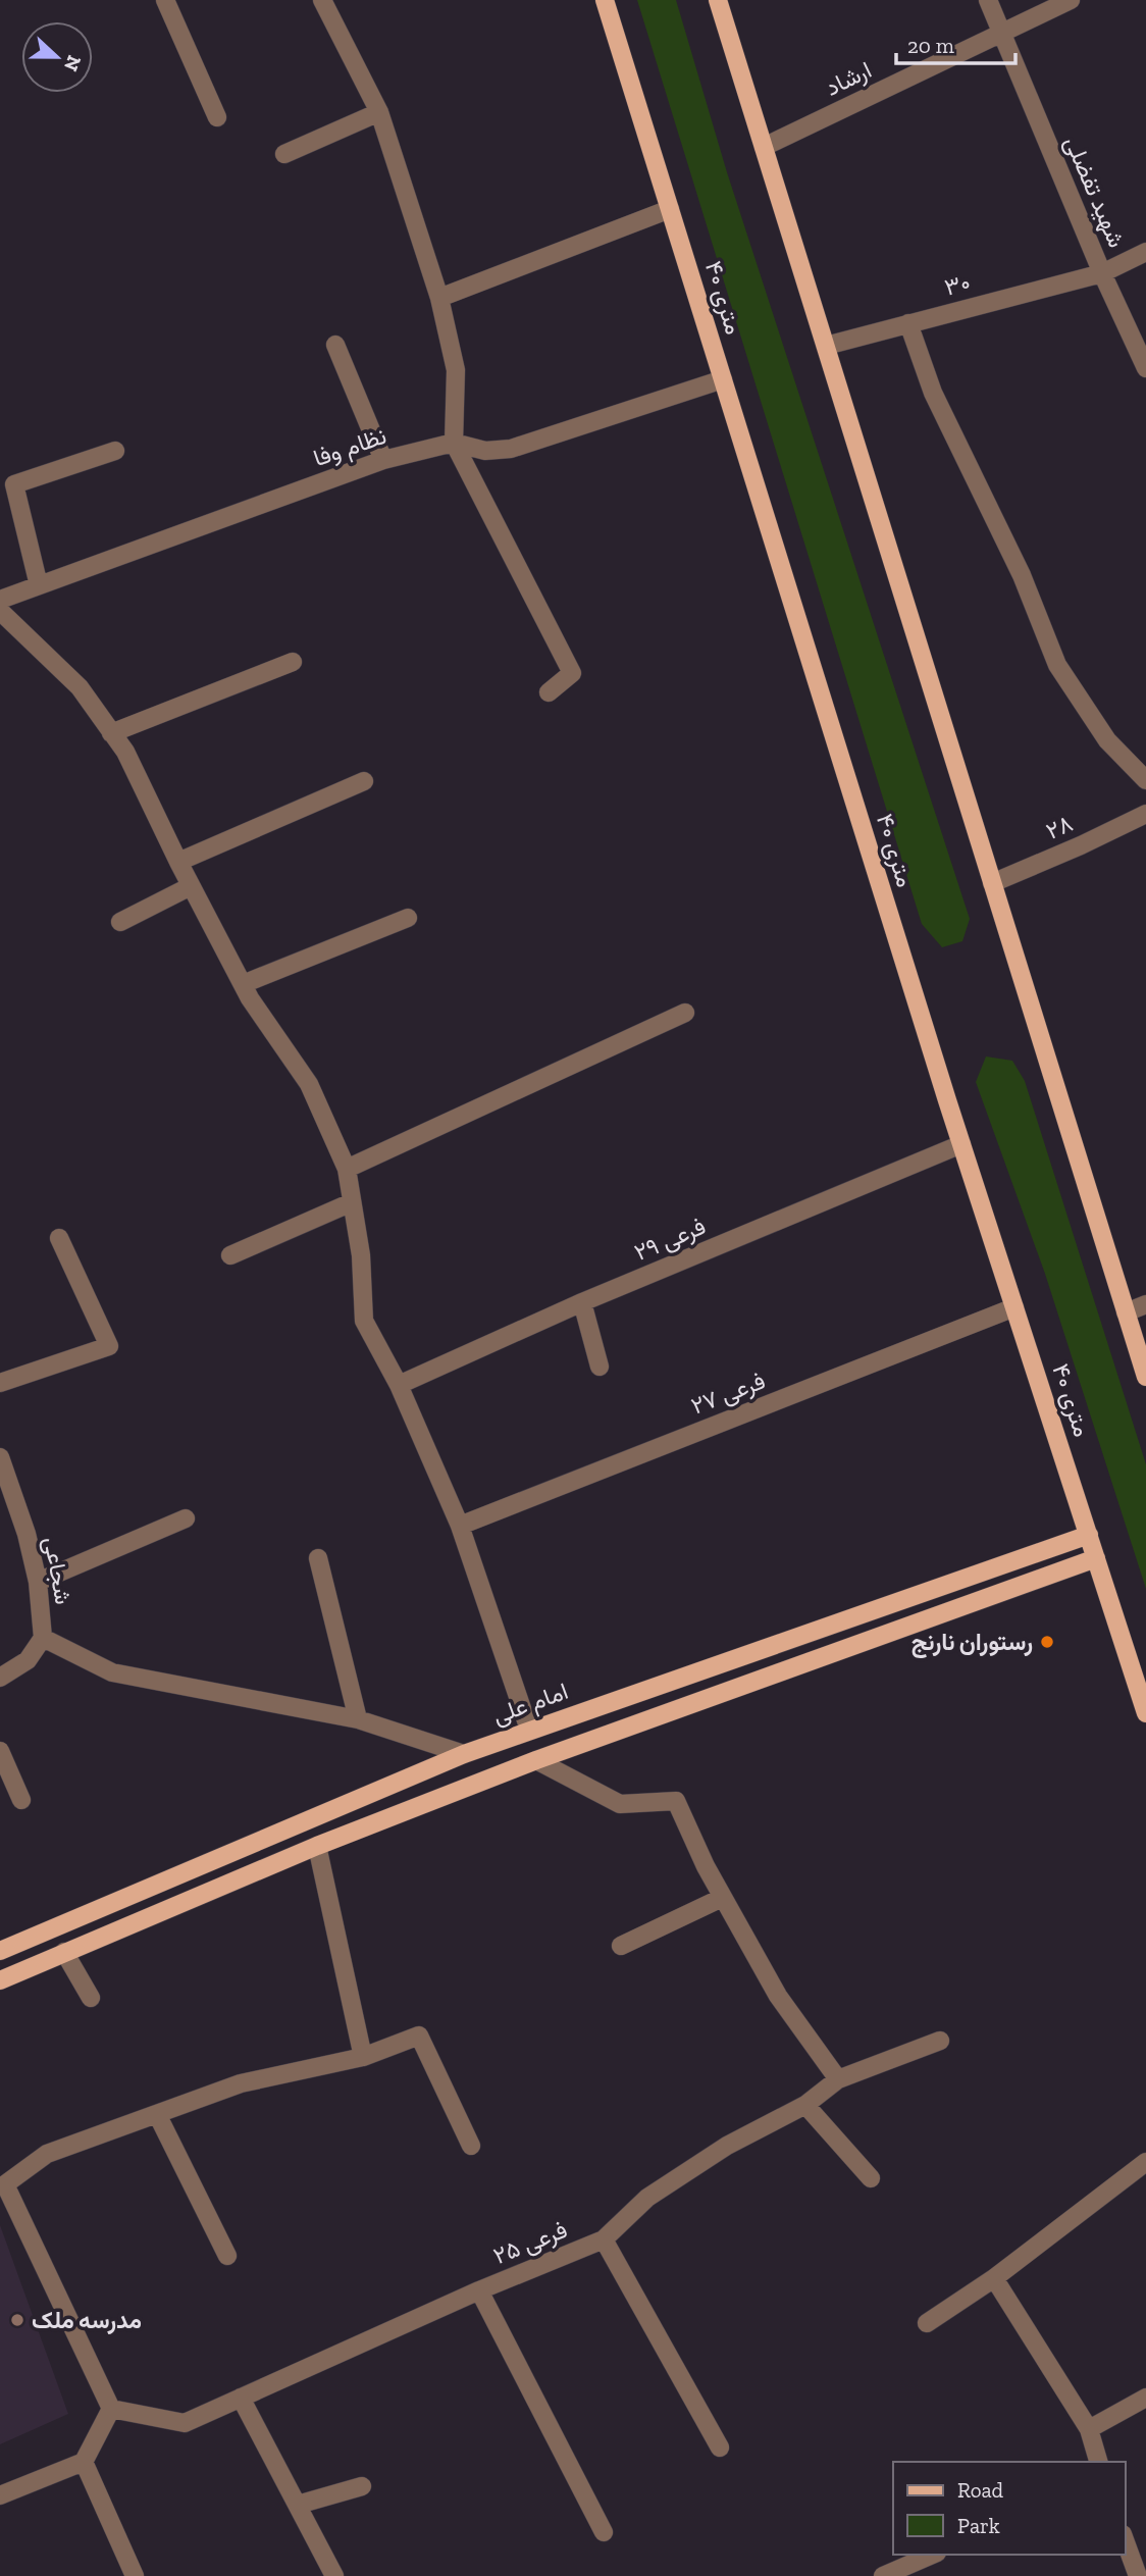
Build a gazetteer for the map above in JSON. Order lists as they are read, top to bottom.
{
  "streets": {
    "main road": ["۴۰ متری", "امام علی"],
    "street": [
      "ارشاد",
      "شهید تفضلی",
      "۳۰",
      "نظام وفا",
      "۲۸",
      "فرعی ۲۹",
      "فرعی ۲۷",
      "شجاعی",
      "فرعی ۲۵"
    ]
  },
  "crossings": [
    ["ارشاد", "شهید تفضلی"],
    ["شهید تفضلی", "۳۰"],
    ["۴۰ متری", "نظام وفا"],
    ["۴۰ متری", "فرعی ۲۹"],
    ["۴۰ متری", "فرعی ۲۷"],
    ["۴۰ متری", "امام علی"]
  ],
  "places": ["رستوران نارنج", "مدرسه ملک"],
  "legend": ["Road", "Park"],
  "scale_bar": "20 m",
  "north": "right"
}
